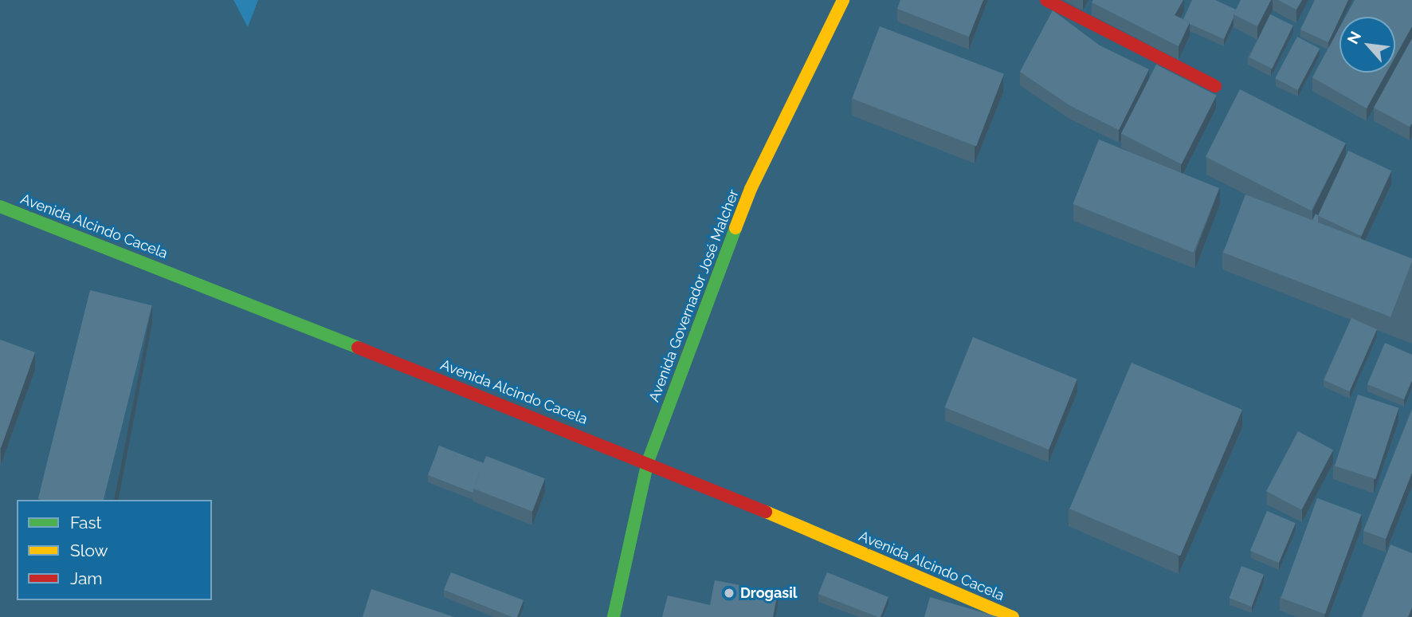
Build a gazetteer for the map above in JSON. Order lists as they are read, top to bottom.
{
  "streets": {
    "main road": ["Avenida Alcindo Cacela", "Avenida Governador José Malcher"]
  },
  "crossings": [
    ["Avenida Alcindo Cacela", "Avenida Governador José Malcher"]
  ],
  "places": ["Drogasil"],
  "legend": ["Fast", "Slow", "Jam"],
  "north": "top left"
}
